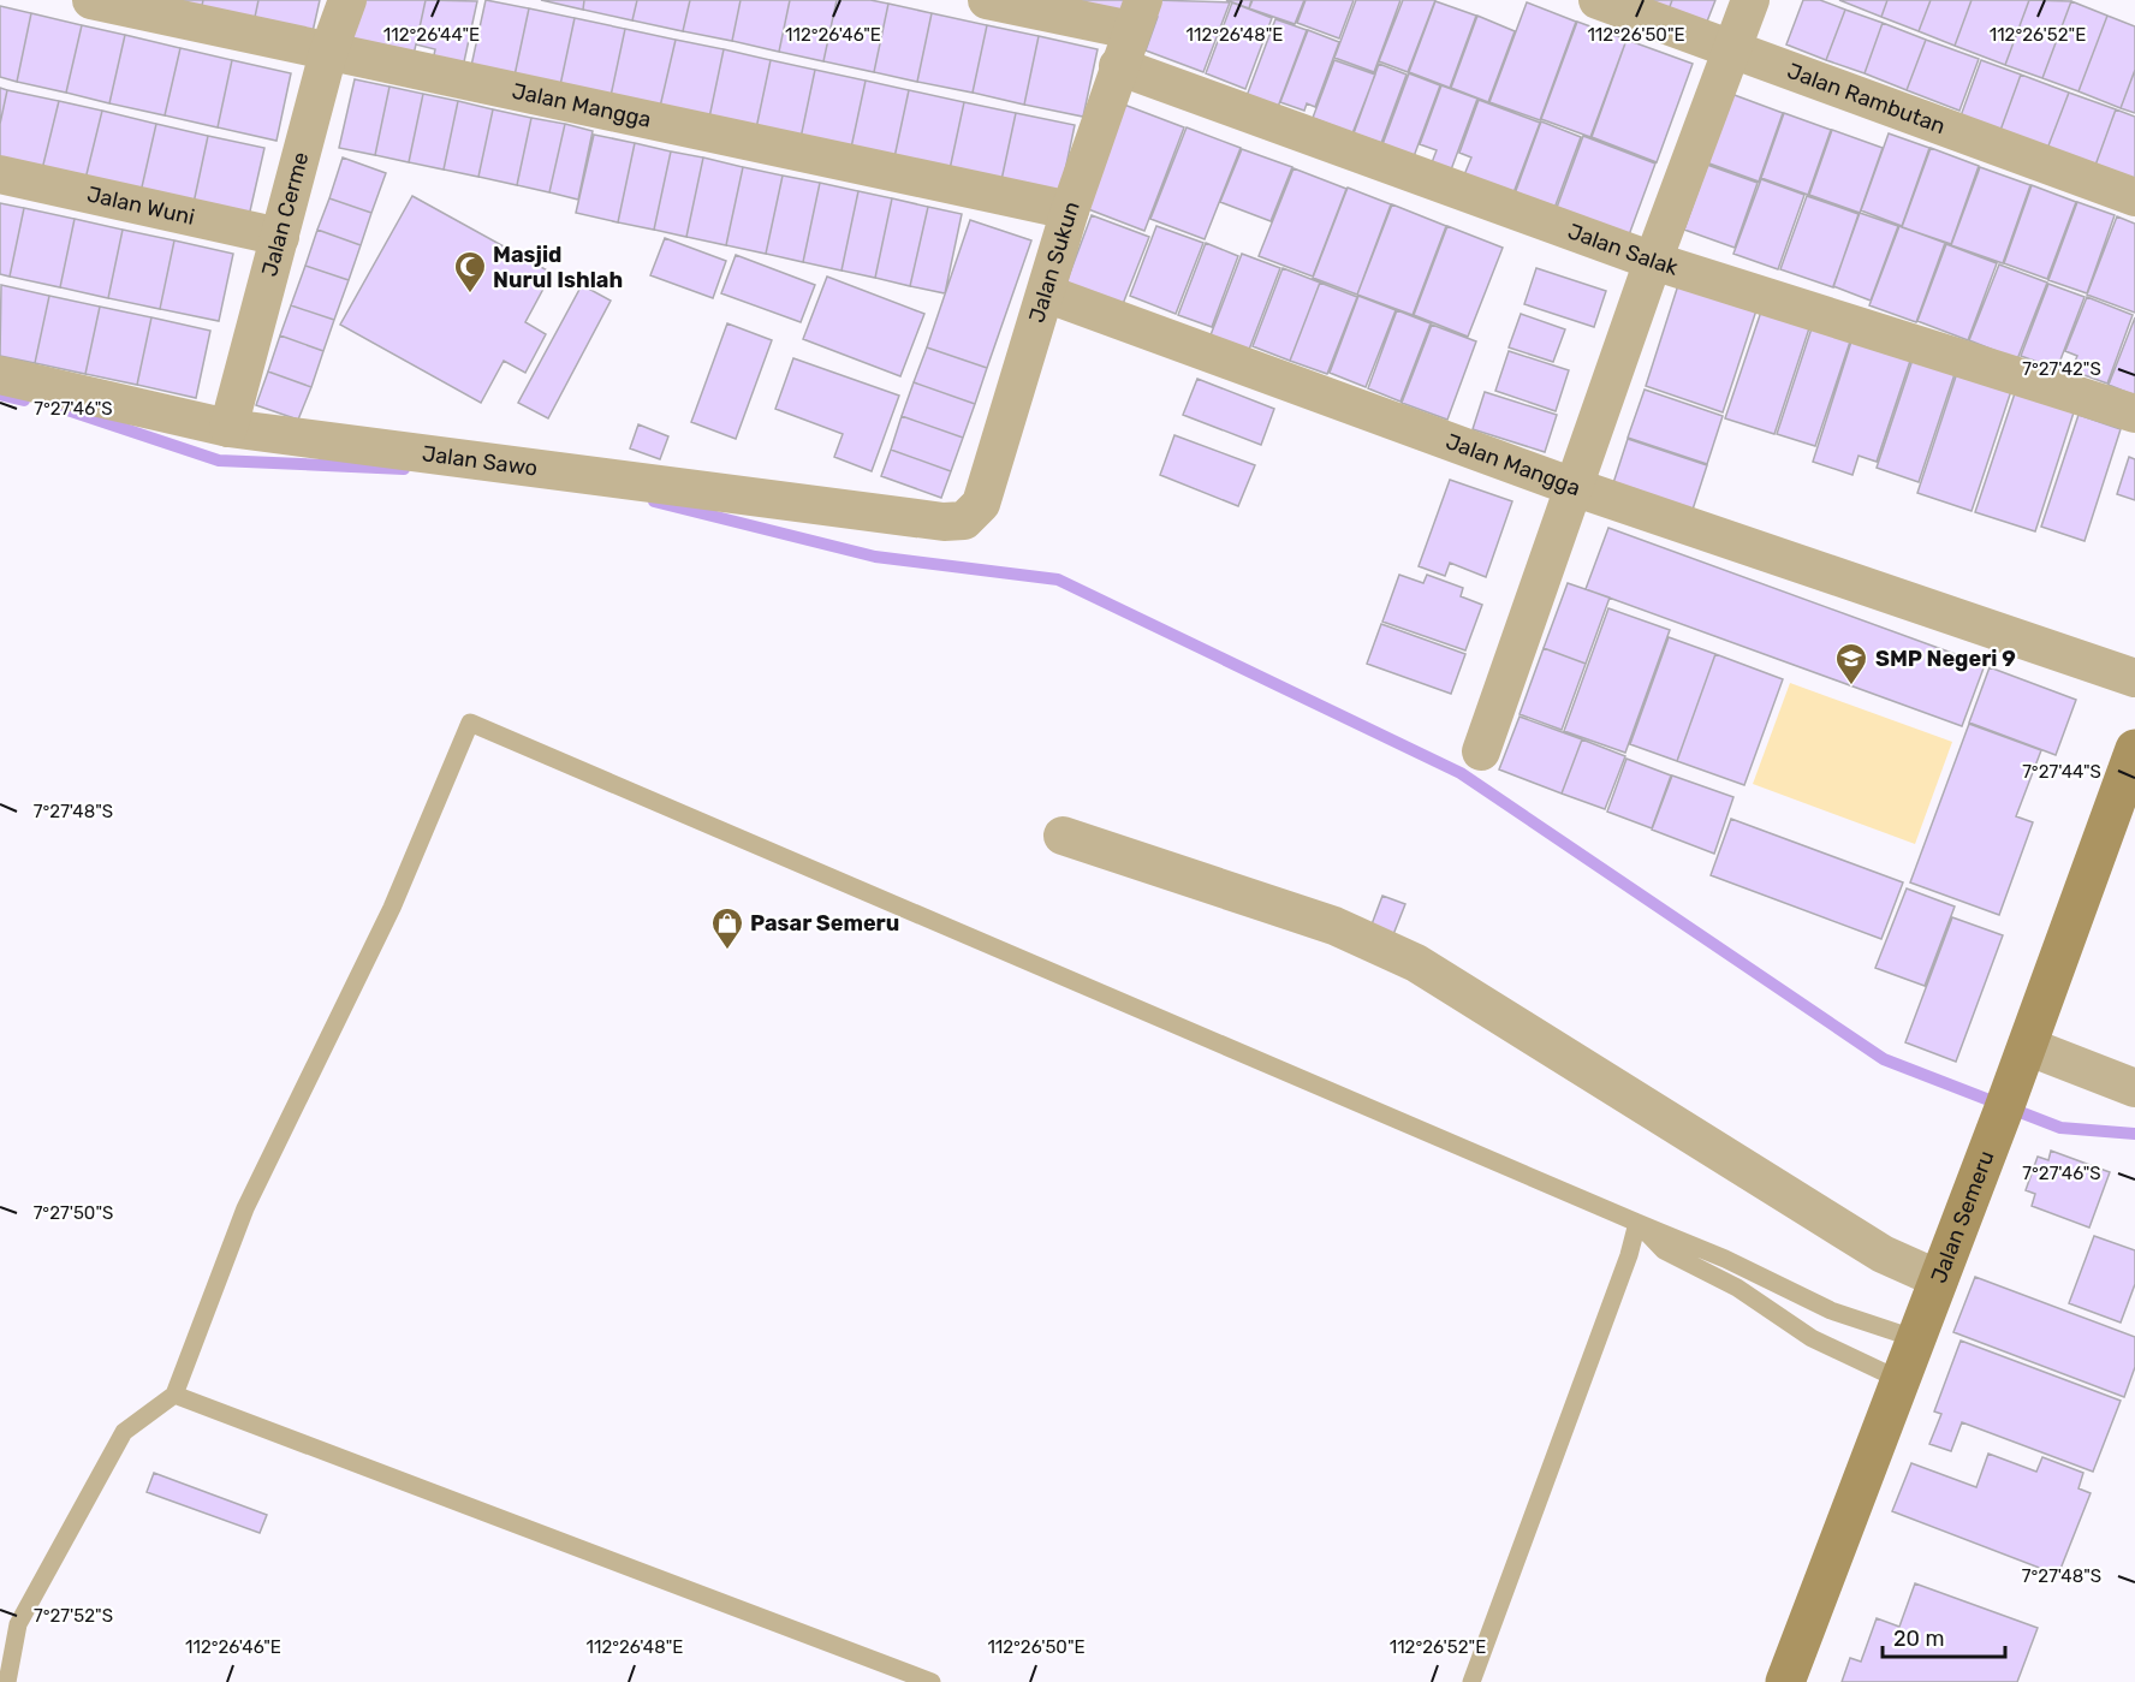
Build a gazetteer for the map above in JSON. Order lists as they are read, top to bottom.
{
  "streets": {
    "street": [
      "Jalan Rambutan",
      "Jalan Mangga",
      "Jalan Wuni",
      "Jalan Cerme",
      "Jalan Salak",
      "Jalan Sukun",
      "Jalan Sawo",
      "Jalan Semeru"
    ]
  },
  "crossings": [
    ["Jalan Rambutan", "Jalan Mangga"],
    ["Jalan Mangga", "Jalan Cerme"],
    ["Jalan Mangga", "Jalan Salak"],
    ["Jalan Mangga", "Jalan Sukun"],
    ["Jalan Wuni", "Jalan Cerme"],
    ["Jalan Cerme", "Jalan Sawo"],
    ["Jalan Salak", "Jalan Sukun"],
    ["Jalan Sukun", "Jalan Sawo"]
  ],
  "places": {
    "mosque": ["Masjid Nurul Ishlah"],
    "school or university": ["SMP Negeri 9"],
    "shop": ["Pasar Semeru"]
  },
  "scale_bar": "20 m",
  "coordinates": [
    "112°26'44\"E",
    "112°26'46\"E",
    "112°26'48\"E",
    "112°26'50\"E",
    "112°26'52\"E",
    "7°27'42\"S",
    "7°27'46\"S",
    "7°27'44\"S",
    "7°27'48\"S",
    "7°27'50\"S",
    "7°27'52\"S"
  ]
}
